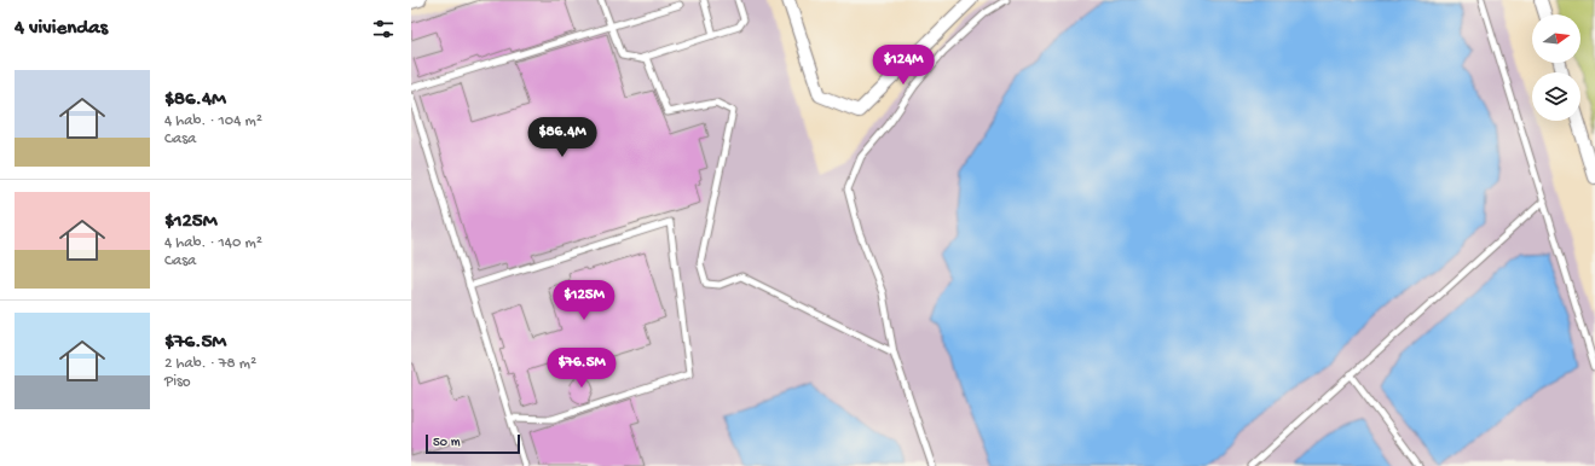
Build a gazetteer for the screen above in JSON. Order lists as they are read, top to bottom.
{
  "scale_bar": "50 m",
  "north": "right",
  "page": {
    "heading": "4 viviendas",
    "price": [
      "$124M",
      "$86.4M",
      "$125M",
      "$76.5M"
    ],
    "list": [
      {
        "name": "$86.4M",
        "note": "4 hab. · 104 m² · Casa"
      },
      {
        "name": "$125M",
        "note": "4 hab. · 140 m² · Casa"
      },
      {
        "name": "$76.5M",
        "note": "2 hab. · 78 m² · Piso"
      }
    ],
    "scale": "50 m"
  }
}
